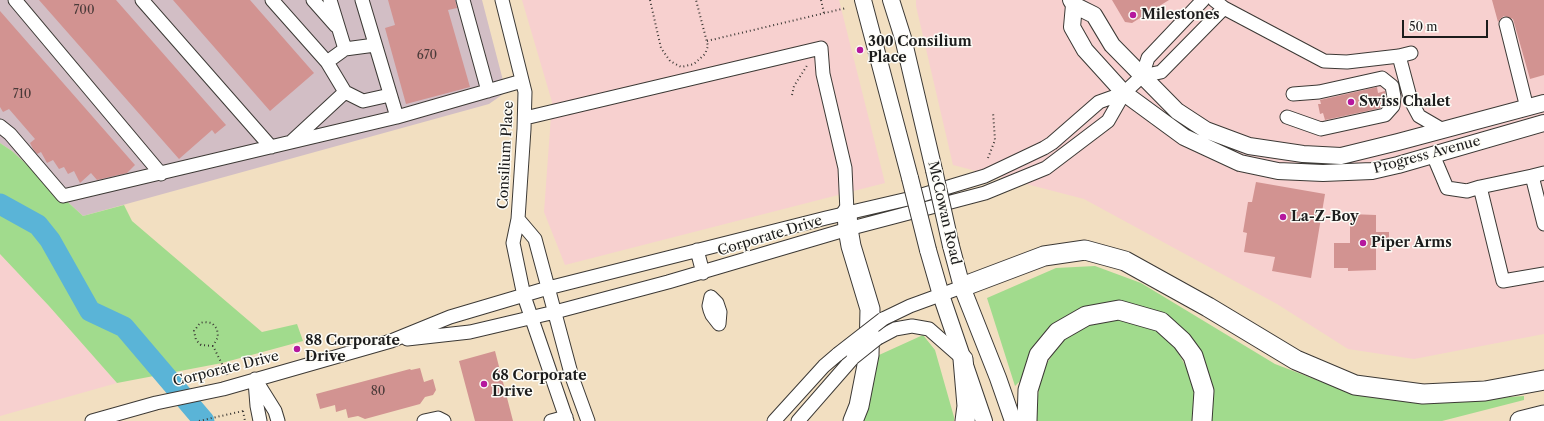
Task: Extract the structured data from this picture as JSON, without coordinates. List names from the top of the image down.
{
  "streets": {
    "main road": ["Progress Avenue", "McCowan Road"],
    "street": ["Consilium Place", "Corporate Drive"]
  },
  "crossings": [
    ["Consilium Place", "Corporate Drive"],
    ["Progress Avenue", "Corporate Drive"]
  ],
  "places": [
    "Milestones",
    "300 Consilium Place",
    "Swiss Chalet",
    "La-Z-Boy",
    "Piper Arms",
    "88 Corporate Drive",
    "68 Corporate Drive"
  ],
  "house_numbers": [
    "700",
    "670",
    "710",
    "80"
  ],
  "scale_bar": "50 m"
}
